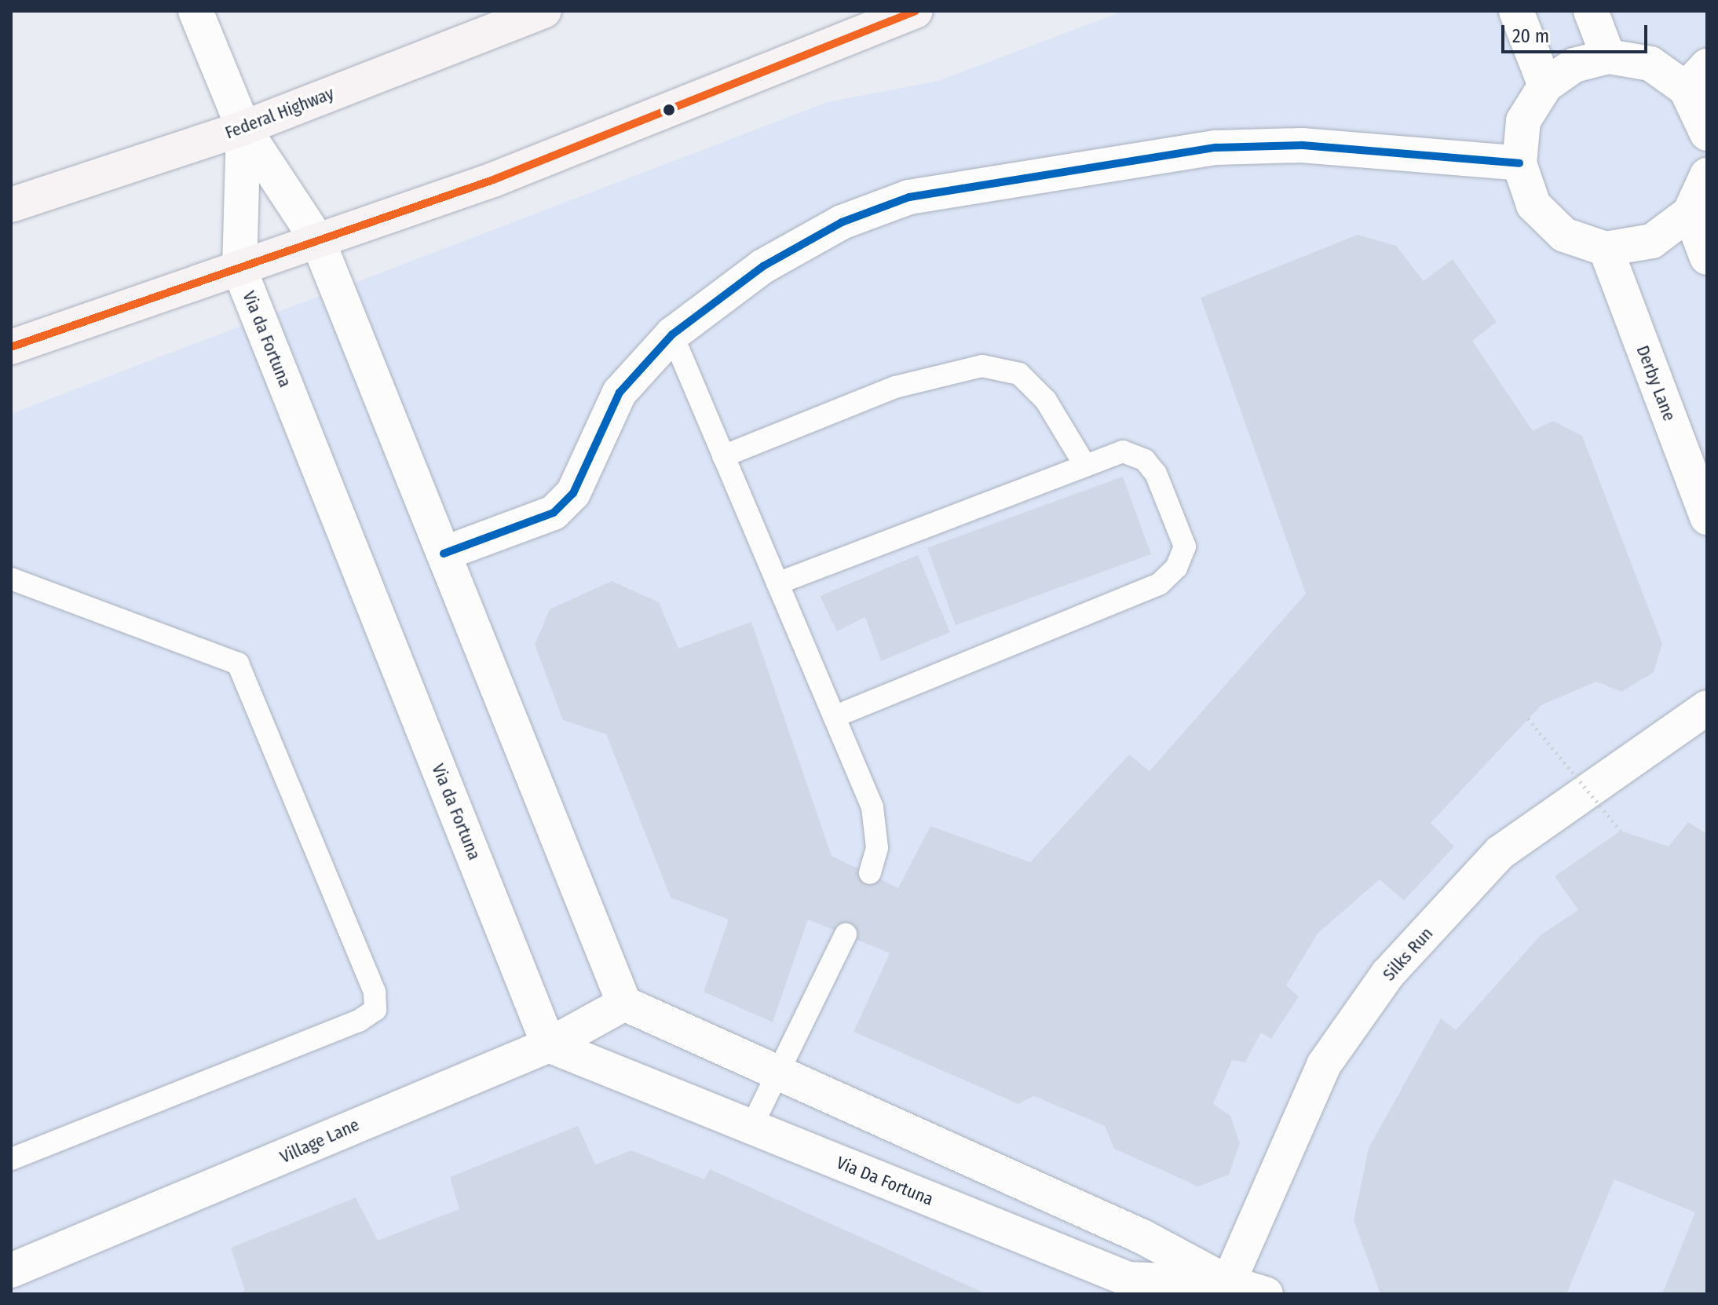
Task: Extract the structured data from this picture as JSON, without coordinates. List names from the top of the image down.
{
  "streets": {
    "main road": ["Federal Highway"],
    "street": [
      "Via da Fortuna",
      "Derby Lane",
      "Silks Run",
      "Village Lane",
      "Via Da Fortuna"
    ]
  },
  "crossings": [
    ["Federal Highway", "Via da Fortuna"],
    ["Via da Fortuna", "Village Lane"],
    ["Via da Fortuna", "Via Da Fortuna"],
    ["Silks Run", "Via Da Fortuna"],
    ["Village Lane", "Via Da Fortuna"]
  ],
  "scale_bar": "20 m"
}
